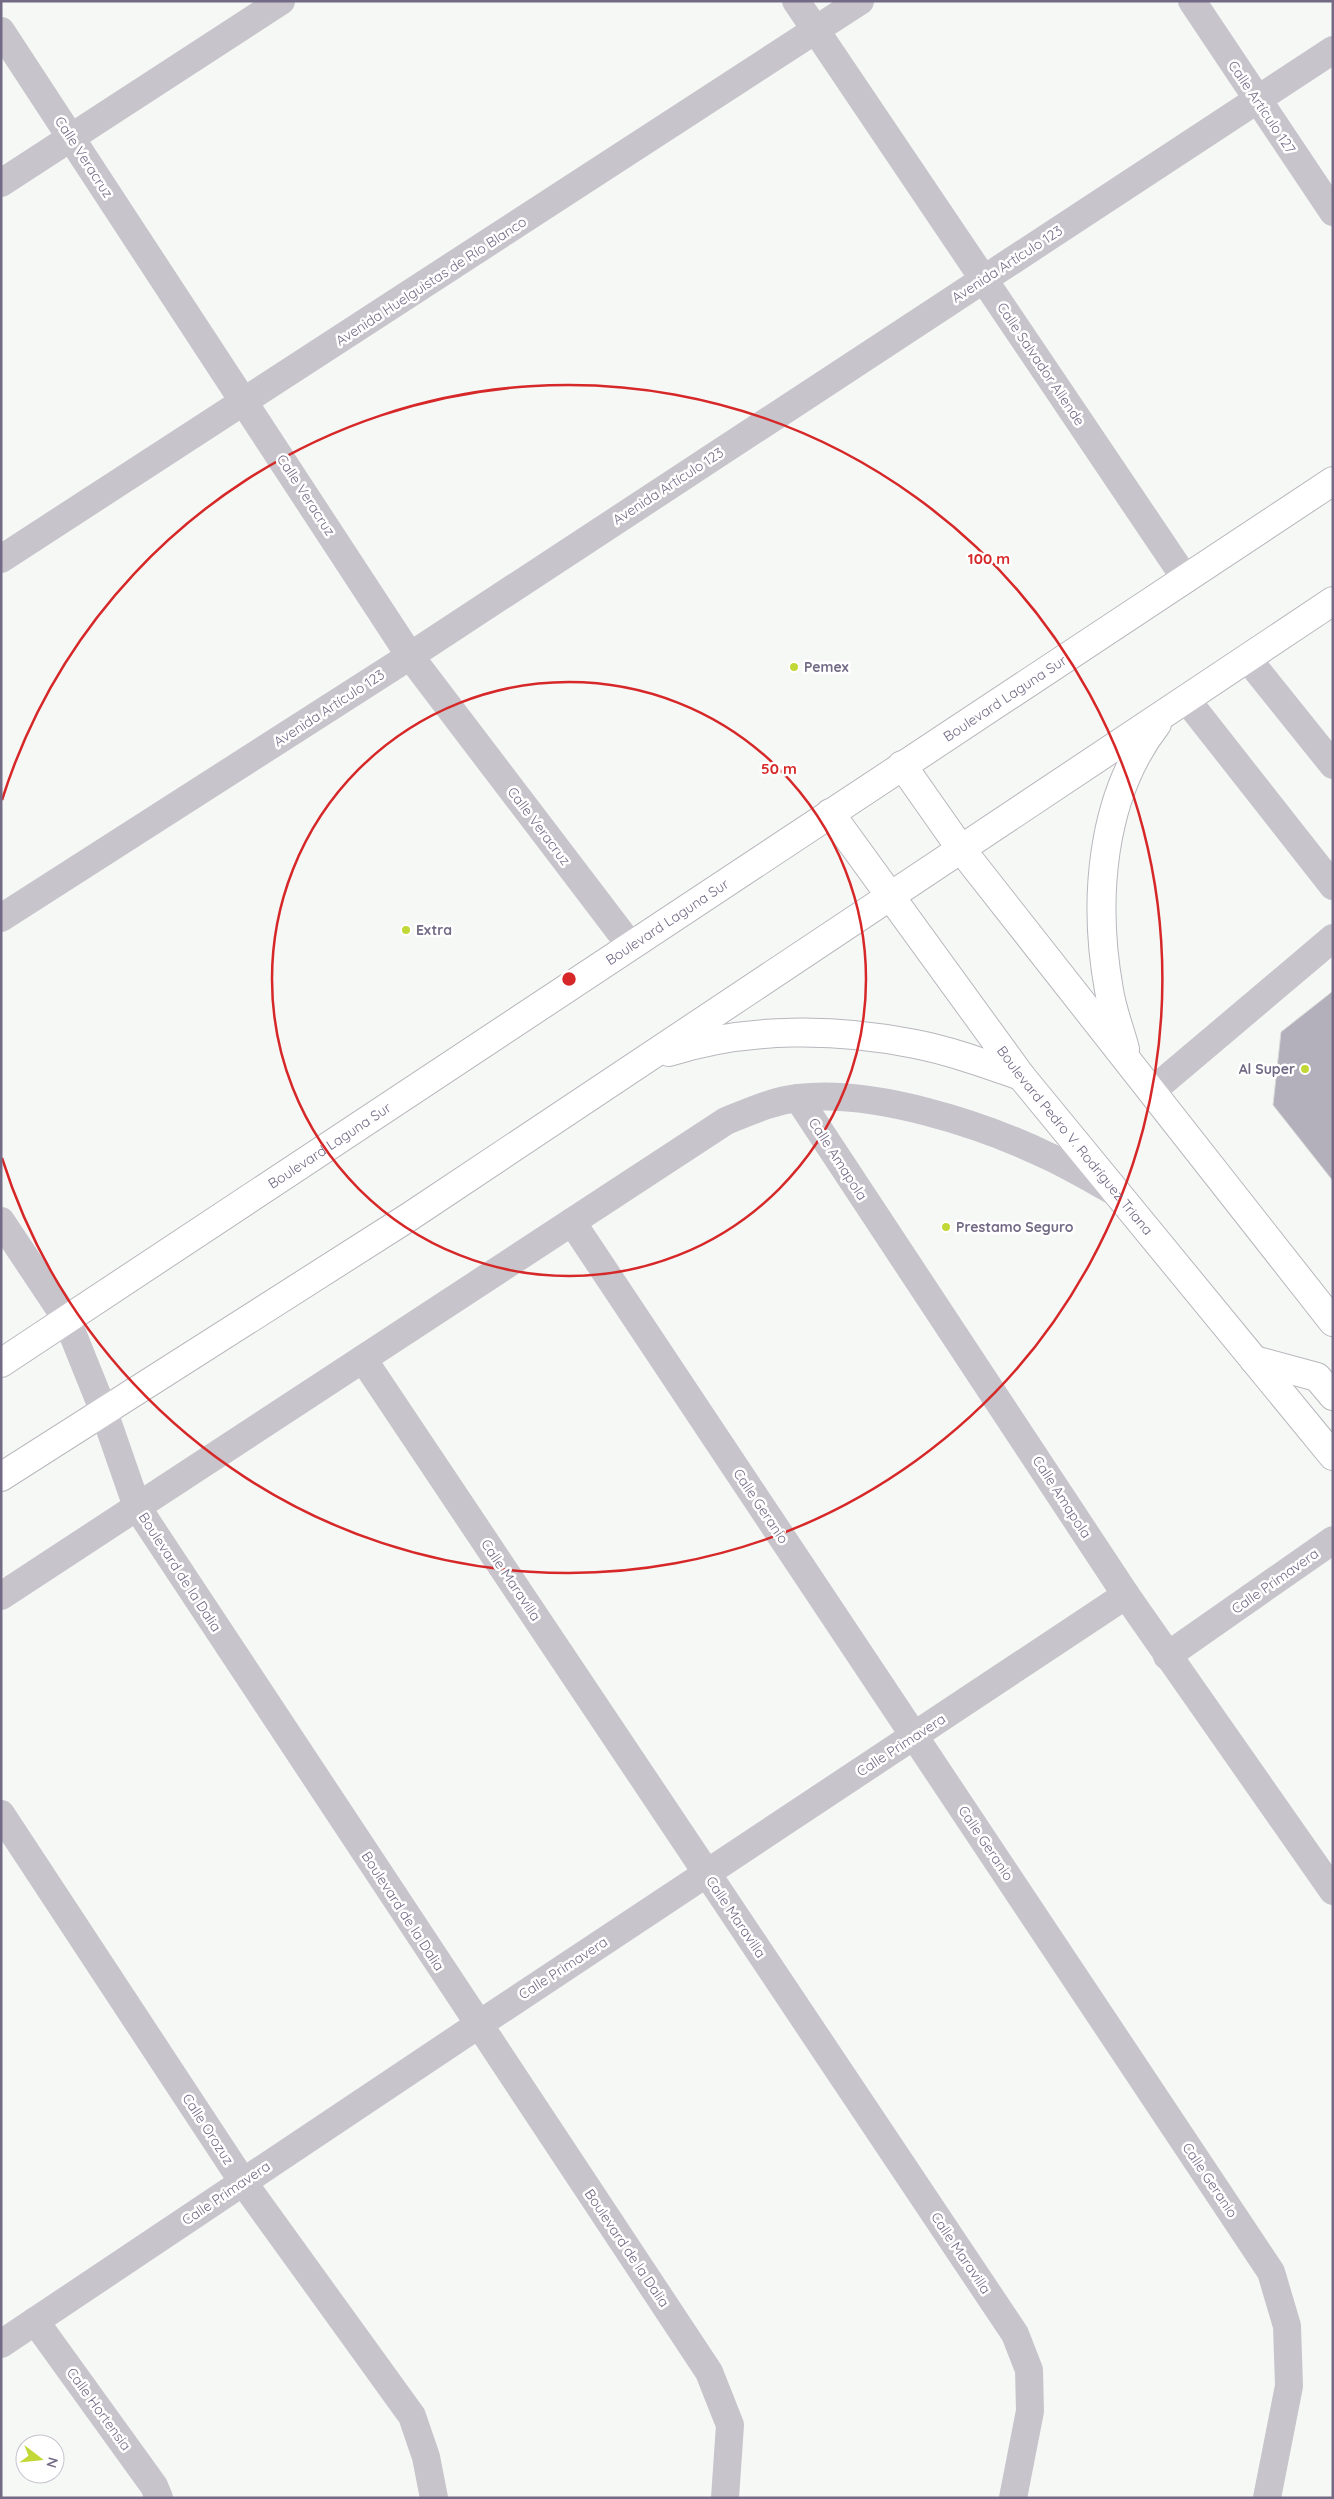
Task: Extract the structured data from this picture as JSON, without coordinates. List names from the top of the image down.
{
  "streets": {
    "main road": ["Boulevard Laguna Sur", "Boulevard Pedro V. Rodríguez Triana"],
    "street": [
      "Calle Artículo 127",
      "Calle Veracruz",
      "Avenida Artículo 123",
      "Avenida Huelguistas de Río Blanco",
      "Calle Salvador Allende",
      "Calle Amapola",
      "Calle Geranio",
      "Boulevard de la Dalia",
      "Calle Maravilla",
      "Calle Primavera",
      "Calle Orozuz",
      "Calle Hortensia"
    ]
  },
  "crossings": [
    ["Calle Artículo 127", "Avenida Artículo 123"],
    ["Calle Veracruz", "Avenida Artículo 123"],
    ["Calle Veracruz", "Avenida Huelguistas de Río Blanco"],
    ["Calle Veracruz", "Boulevard Laguna Sur"],
    ["Avenida Artículo 123", "Calle Salvador Allende"],
    ["Avenida Huelguistas de Río Blanco", "Calle Salvador Allende"],
    ["Calle Salvador Allende", "Boulevard Laguna Sur"],
    ["Boulevard Laguna Sur", "Boulevard Pedro V. Rodríguez Triana"],
    ["Boulevard Laguna Sur", "Boulevard de la Dalia"],
    ["Calle Amapola", "Calle Primavera"],
    ["Calle Geranio", "Calle Primavera"],
    ["Boulevard de la Dalia", "Calle Primavera"],
    ["Calle Maravilla", "Calle Primavera"],
    ["Calle Primavera", "Calle Orozuz"],
    ["Calle Primavera", "Calle Hortensia"]
  ],
  "places": [
    "Pemex",
    "Extra",
    "Al Super",
    "Prestamo Seguro"
  ],
  "north": "right",
  "rings": ["100 m", "50 m"]
}
